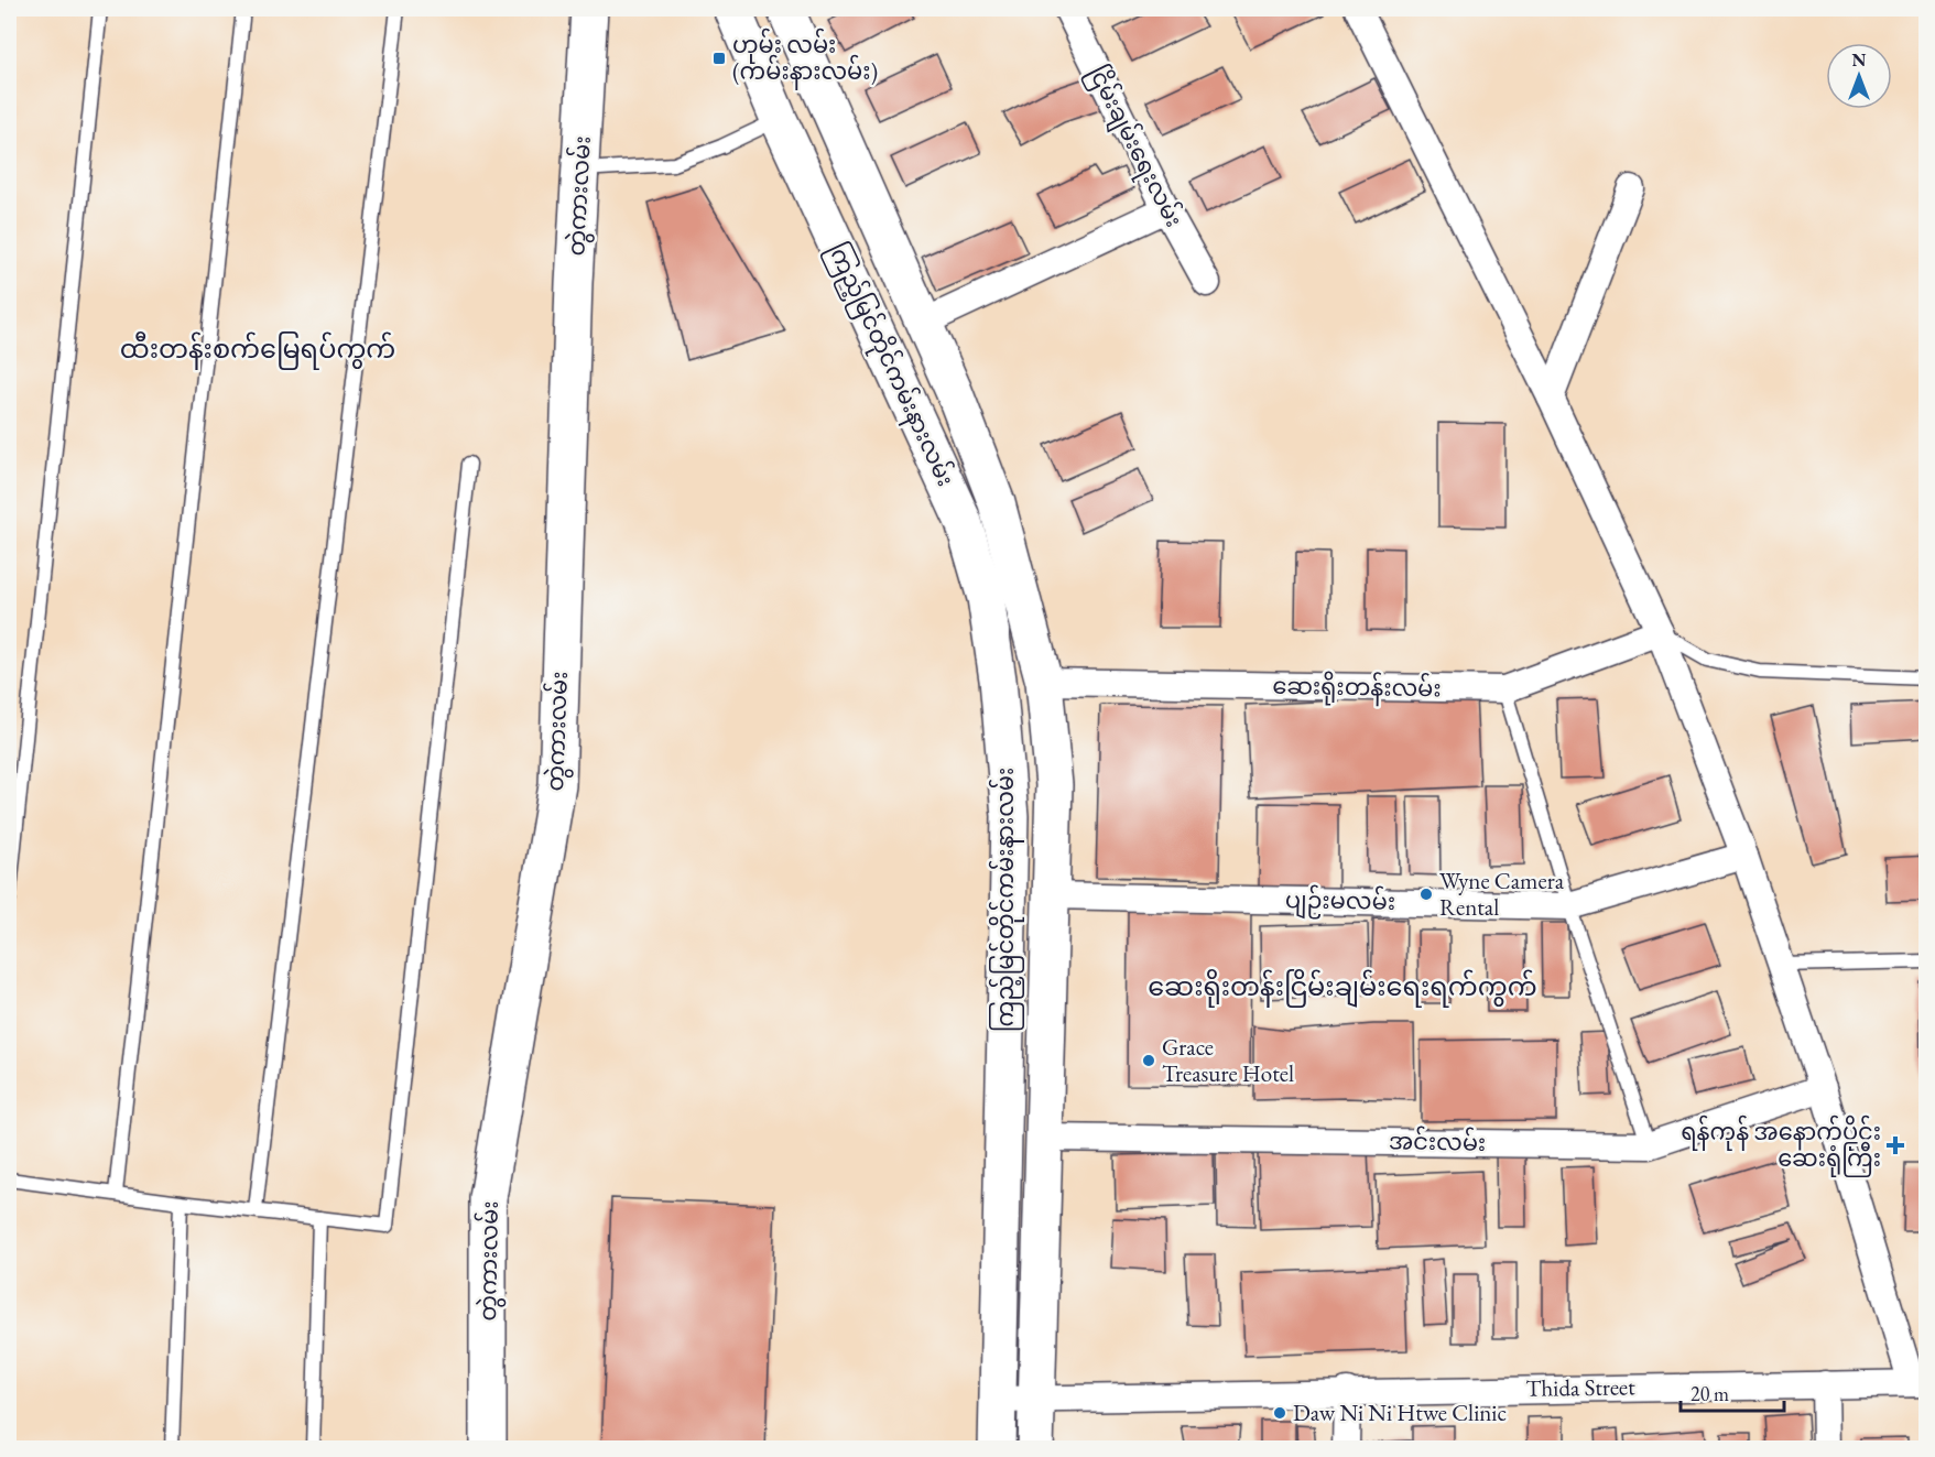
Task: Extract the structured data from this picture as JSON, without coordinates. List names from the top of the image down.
{
  "streets": {
    "main road": ["တွဲကားလမ်း", "ကြည့်မြင်တိုင်ကမ်းနားလမ်း"],
    "street": [
      "ငြိမ်းချမ်းရေးလမ်း",
      "ဆေးရိုးတန်းလမ်း",
      "ပျဉ်းမလမ်း",
      "အင်းလမ်း",
      "Thida Street"
    ]
  },
  "crossings": [
    ["ကြည့်မြင်တိုင်ကမ်းနားလမ်း", "ဆေးရိုးတန်းလမ်း"],
    ["ကြည့်မြင်တိုင်ကမ်းနားလမ်း", "ပျဉ်းမလမ်း"],
    ["ကြည့်မြင်တိုင်ကမ်းနားလမ်း", "အင်းလမ်း"],
    ["ကြည့်မြင်တိုင်ကမ်းနားလမ်း", "Thida Street"]
  ],
  "districts": ["ထီးတန်းစက်မြေရပ်ကွက်", "ဆေးရိုးတန်းငြိမ်းချမ်းရေးရက်ကွက်"],
  "places": {
    "transit": ["ဟုမ်း လမ်း (ကမ်းနားလမ်း)"],
    "other": ["Wyne Camera Rental", "Grace Treasure Hotel", "Daw Ni Ni Htwe Clinic"],
    "health": ["ရန်ကုန် အနောက်ပိုင်း ဆေးရုံကြီး"]
  },
  "scale_bar": "20 m",
  "north": "top"
}
